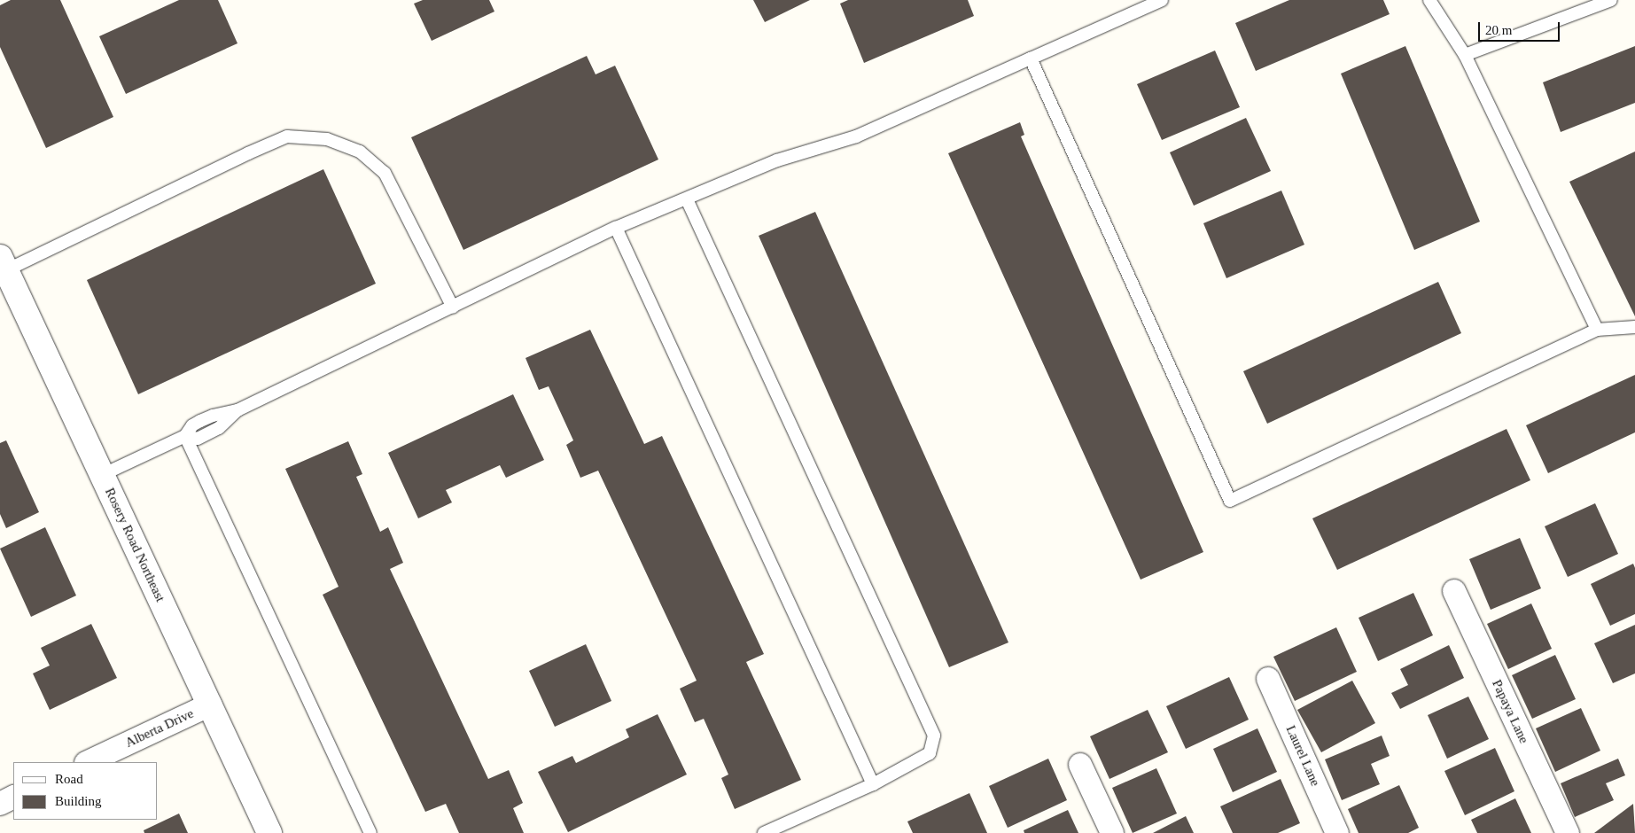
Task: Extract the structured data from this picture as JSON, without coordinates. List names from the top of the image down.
{
  "streets": {
    "street": [
      "Rosery Road Northeast",
      "Papaya Lane",
      "Alberta Drive",
      "Laurel Lane"
    ]
  },
  "crossings": [
    ["Rosery Road Northeast", "Alberta Drive"]
  ],
  "legend": ["Road", "Building"],
  "scale_bar": "20 m"
}
